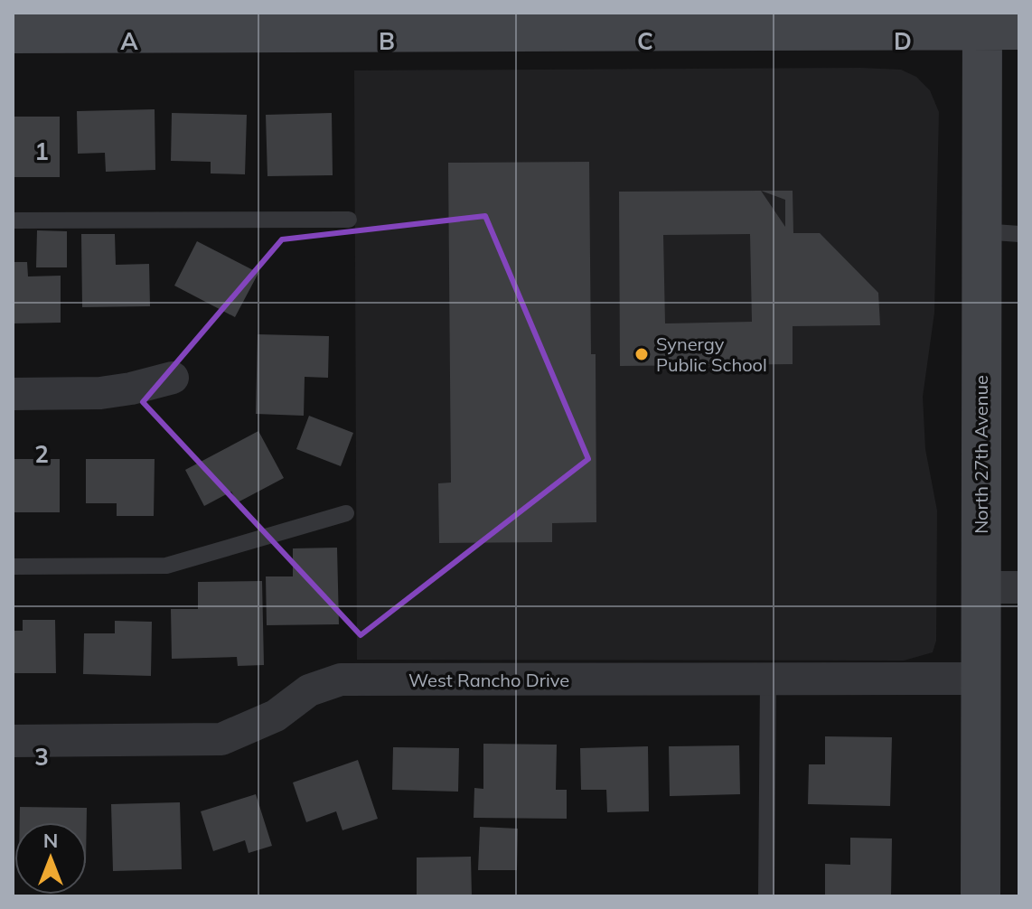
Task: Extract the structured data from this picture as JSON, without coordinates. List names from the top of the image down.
{
  "streets": {
    "main road": ["North 27th Avenue"],
    "street": ["West Rancho Drive"]
  },
  "crossings": [
    ["North 27th Avenue", "West Rancho Drive"]
  ],
  "places": ["Synergy Public School"],
  "north": "top",
  "grid": {
    "columns": [
      "A",
      "B",
      "C",
      "D"
    ],
    "rows": ["1", "2", "3"]
  }
}
